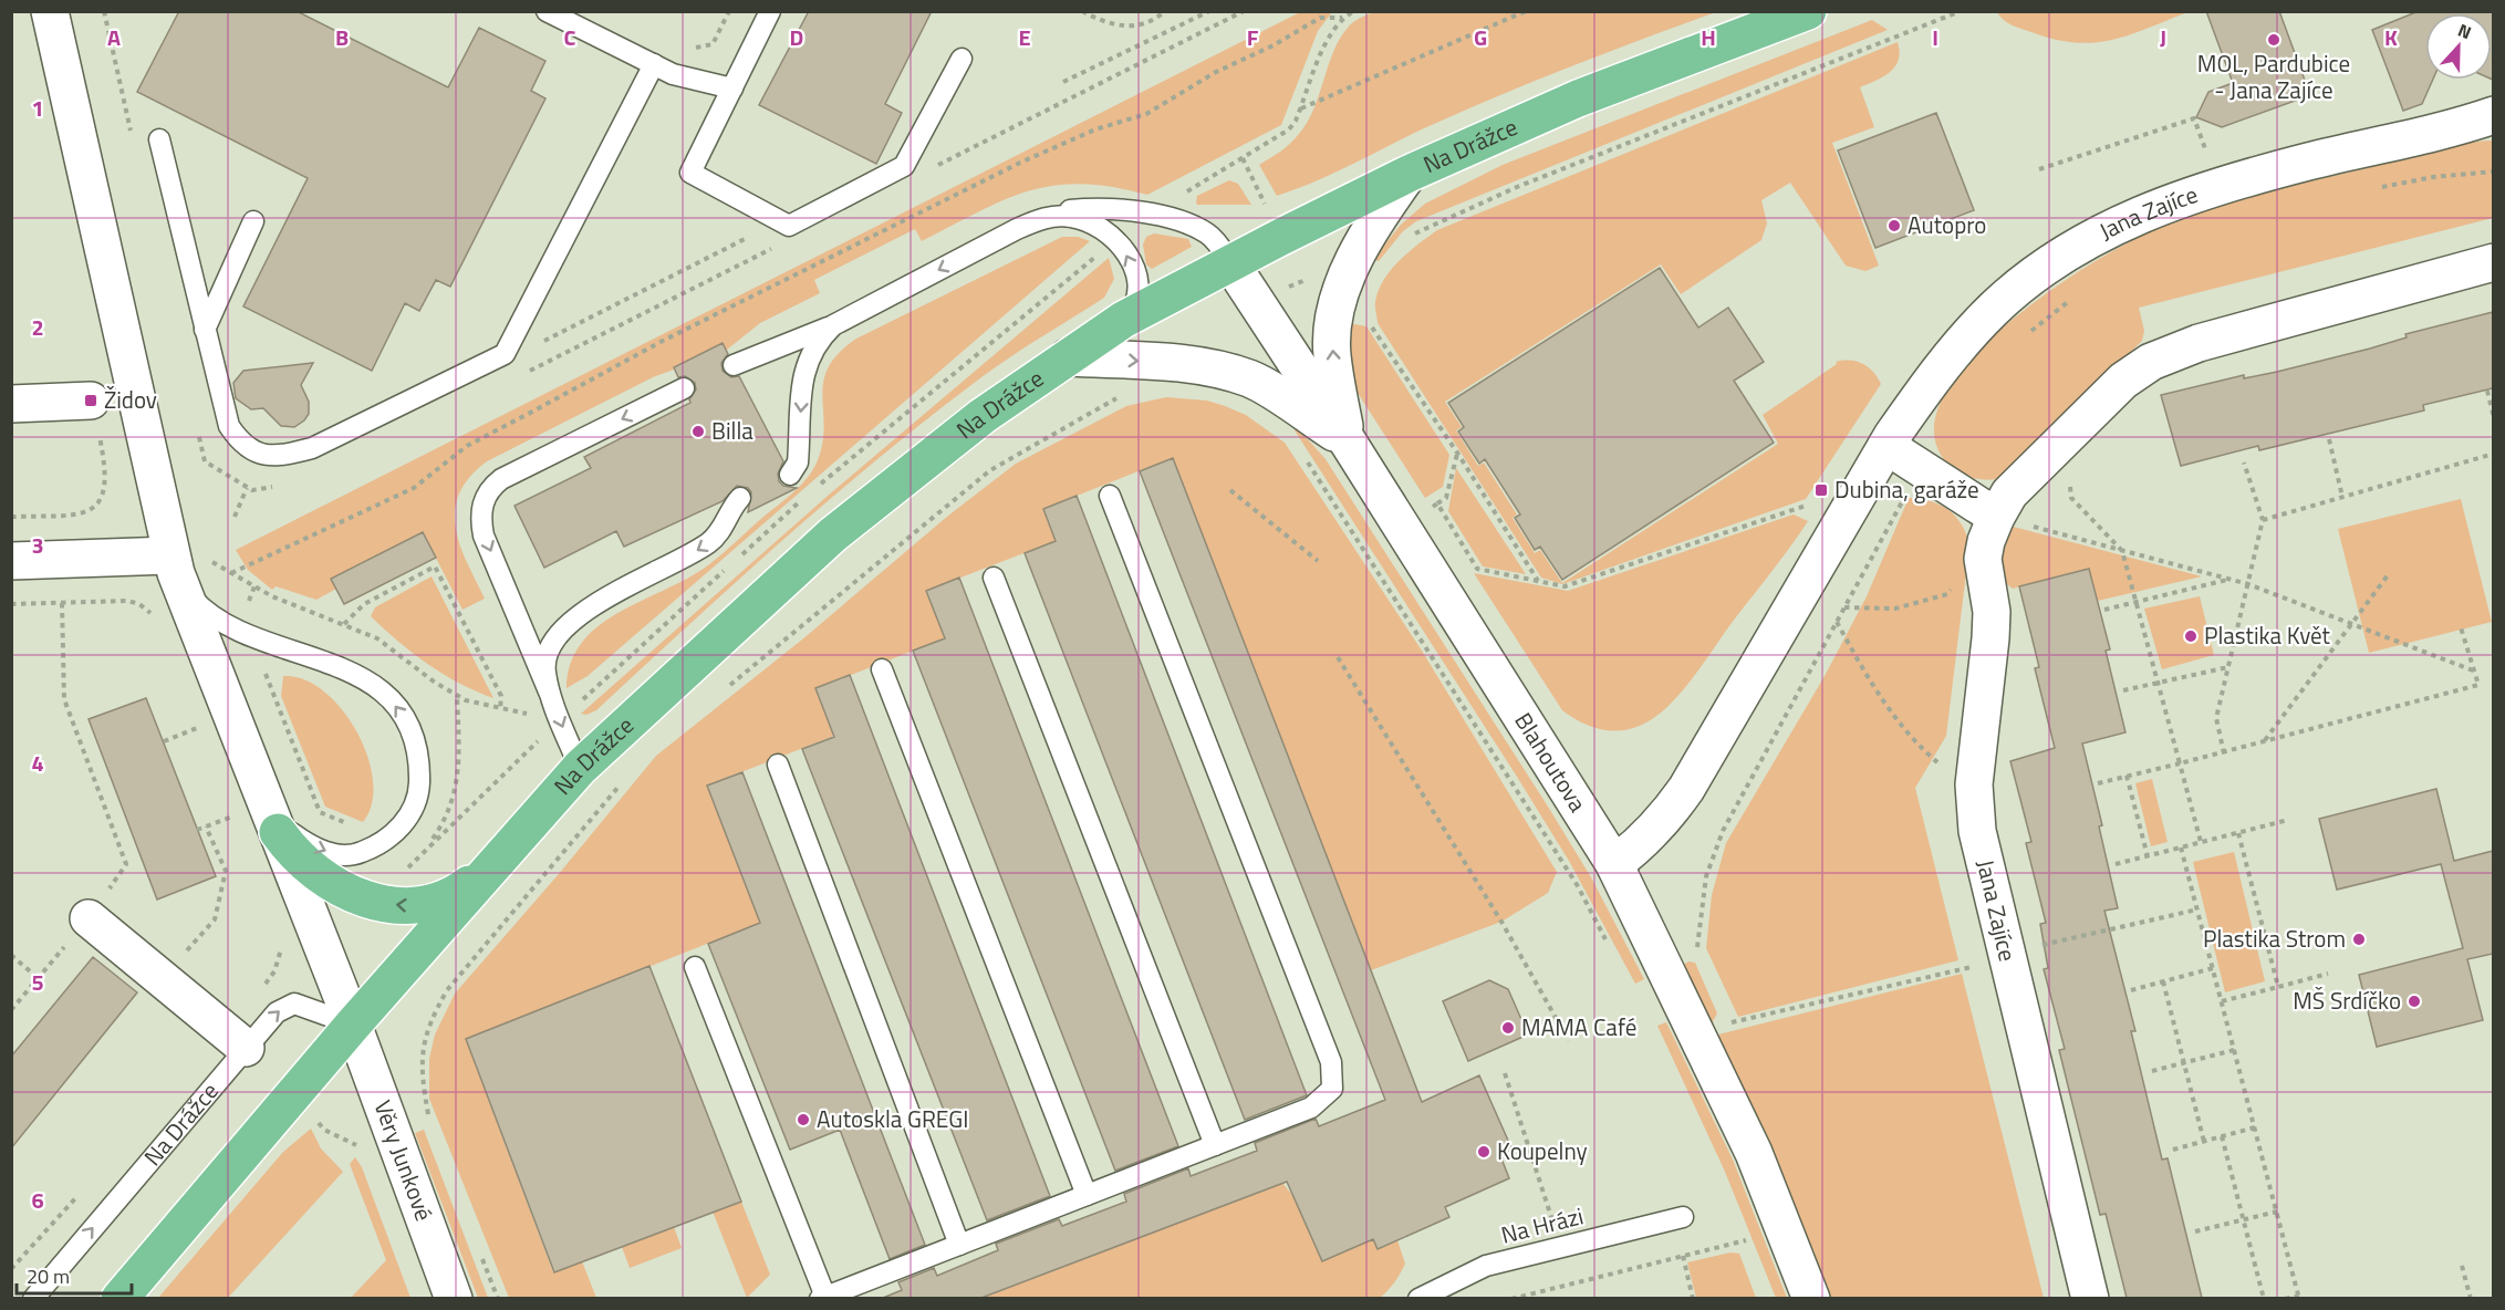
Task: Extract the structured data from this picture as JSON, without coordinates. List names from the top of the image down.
{
  "streets": {
    "main road": ["Na Drážce"],
    "street": ["Jana Zajíce", "Blahoutova", "Věry Junkové"],
    "lane": ["Na Hrázi"]
  },
  "crossings": [
    ["Na Drážce", "Blahoutova"],
    ["Na Drážce", "Věry Junkové"],
    ["Jana Zajíce", "Blahoutova"]
  ],
  "places": {
    "other": [
      "MOL, Pardubice - Jana Zajíce",
      "Autopro",
      "Billa",
      "Plastika Květ",
      "Plastika Strom",
      "MŠ Srdíčko",
      "MAMA Café",
      "Autoskla GREGI",
      "Koupelny"
    ],
    "transit": ["Židov", "Dubina, garáže"]
  },
  "scale_bar": "20 m",
  "north": "top",
  "grid": {
    "columns": [
      "A",
      "B",
      "C",
      "D",
      "E",
      "F",
      "G",
      "H",
      "I",
      "J",
      "K"
    ],
    "rows": [
      "1",
      "2",
      "3",
      "4",
      "5",
      "6"
    ]
  }
}
